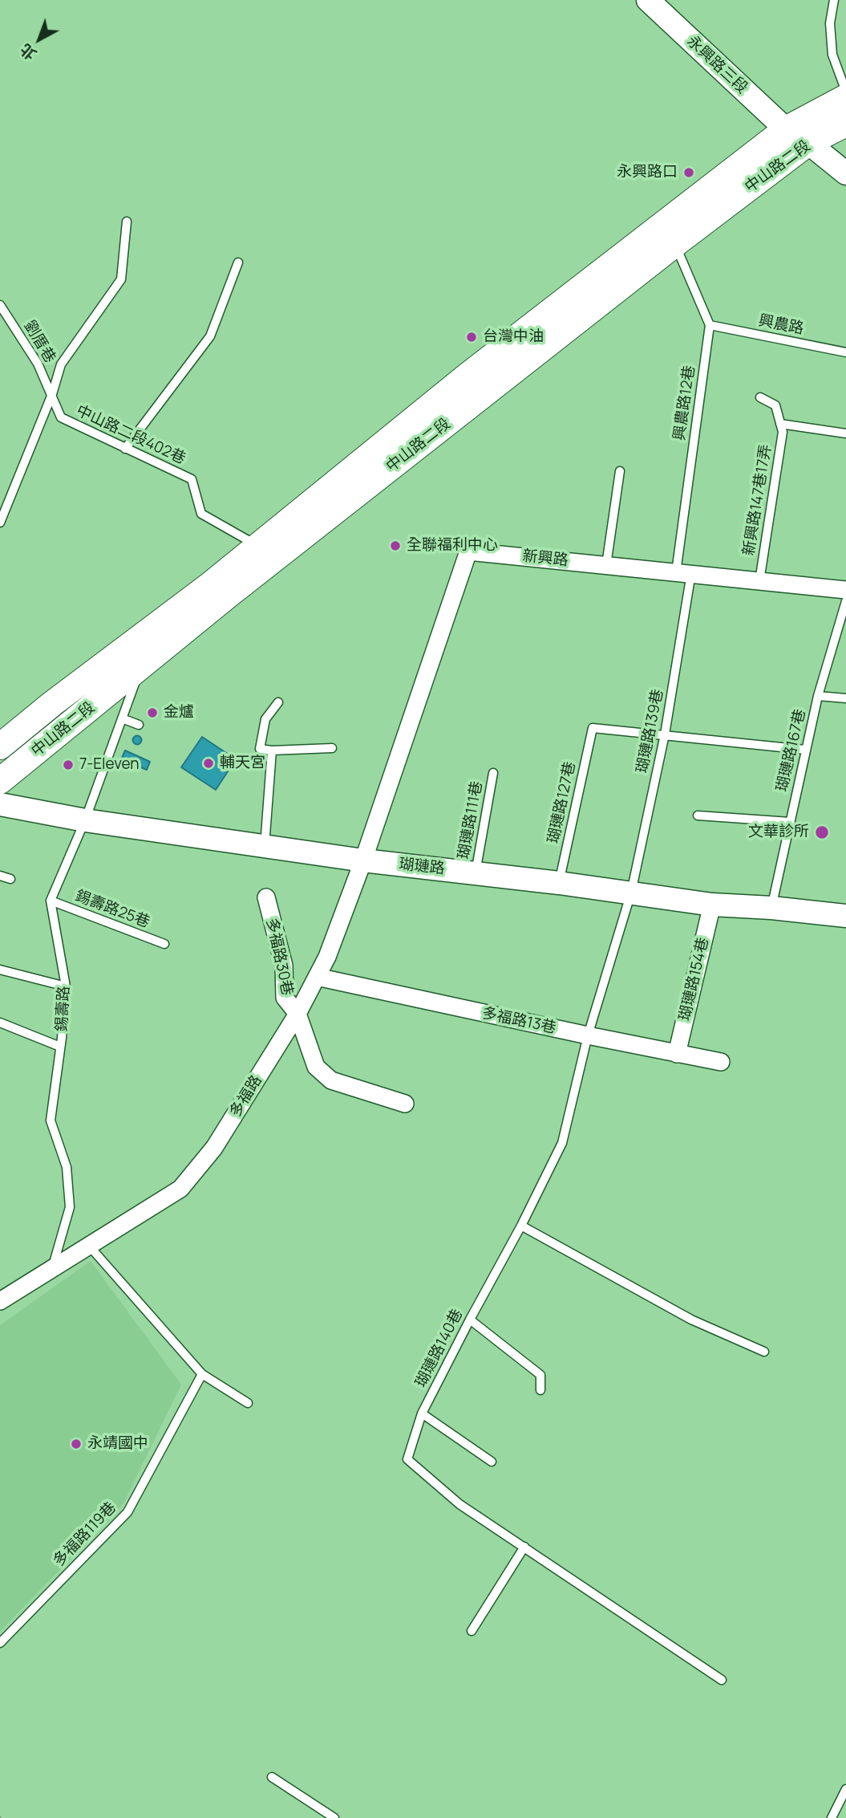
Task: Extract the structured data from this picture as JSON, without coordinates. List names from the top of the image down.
{
  "streets": {
    "main road": ["中山路二段"],
    "street": [
      "永興路三段",
      "新興路",
      "瑚璉路",
      "多福路30巷",
      "瑚璉路154巷",
      "多福路13巷",
      "多福路"
    ],
    "lane": [
      "興農路",
      "劉厝巷",
      "興農路12巷",
      "中山路二段402巷",
      "新興路147巷17弄",
      "瑚璉路139巷",
      "瑚璉路167巷",
      "瑚璉路127巷",
      "瑚璉路111巷",
      "錫壽路25巷",
      "錫壽路",
      "瑚璉路140巷",
      "多福路119巷"
    ]
  },
  "crossings": [
    ["永興路三段", "中山路二段"],
    ["中山路二段", "中山路二段402巷"],
    ["興農路", "興農路12巷"],
    ["劉厝巷", "中山路二段402巷"],
    ["興農路12巷", "新興路"],
    ["興農路12巷", "瑚璉路139巷"],
    ["新興路147巷17弄", "新興路"],
    ["新興路", "瑚璉路139巷"],
    ["新興路", "瑚璉路"],
    ["新興路", "多福路"],
    ["瑚璉路139巷", "瑚璉路127巷"],
    ["瑚璉路139巷", "瑚璉路"],
    ["瑚璉路139巷", "瑚璉路140巷"],
    ["瑚璉路167巷", "瑚璉路"],
    ["瑚璉路127巷", "瑚璉路"],
    ["瑚璉路111巷", "瑚璉路"],
    ["瑚璉路", "瑚璉路154巷"],
    ["瑚璉路", "多福路"],
    ["瑚璉路", "瑚璉路140巷"],
    ["錫壽路25巷", "錫壽路"],
    ["多福路30巷", "多福路"],
    ["瑚璉路154巷", "多福路13巷"],
    ["錫壽路", "多福路"],
    ["多福路13巷", "多福路"],
    ["多福路13巷", "瑚璉路140巷"]
  ],
  "places": [
    "永興路口",
    "台灣中油",
    "全聯福利中心",
    "金爐",
    "輔天宮",
    "7-Eleven",
    "文華診所",
    "永靖國中"
  ],
  "north": "bottom left"
}
